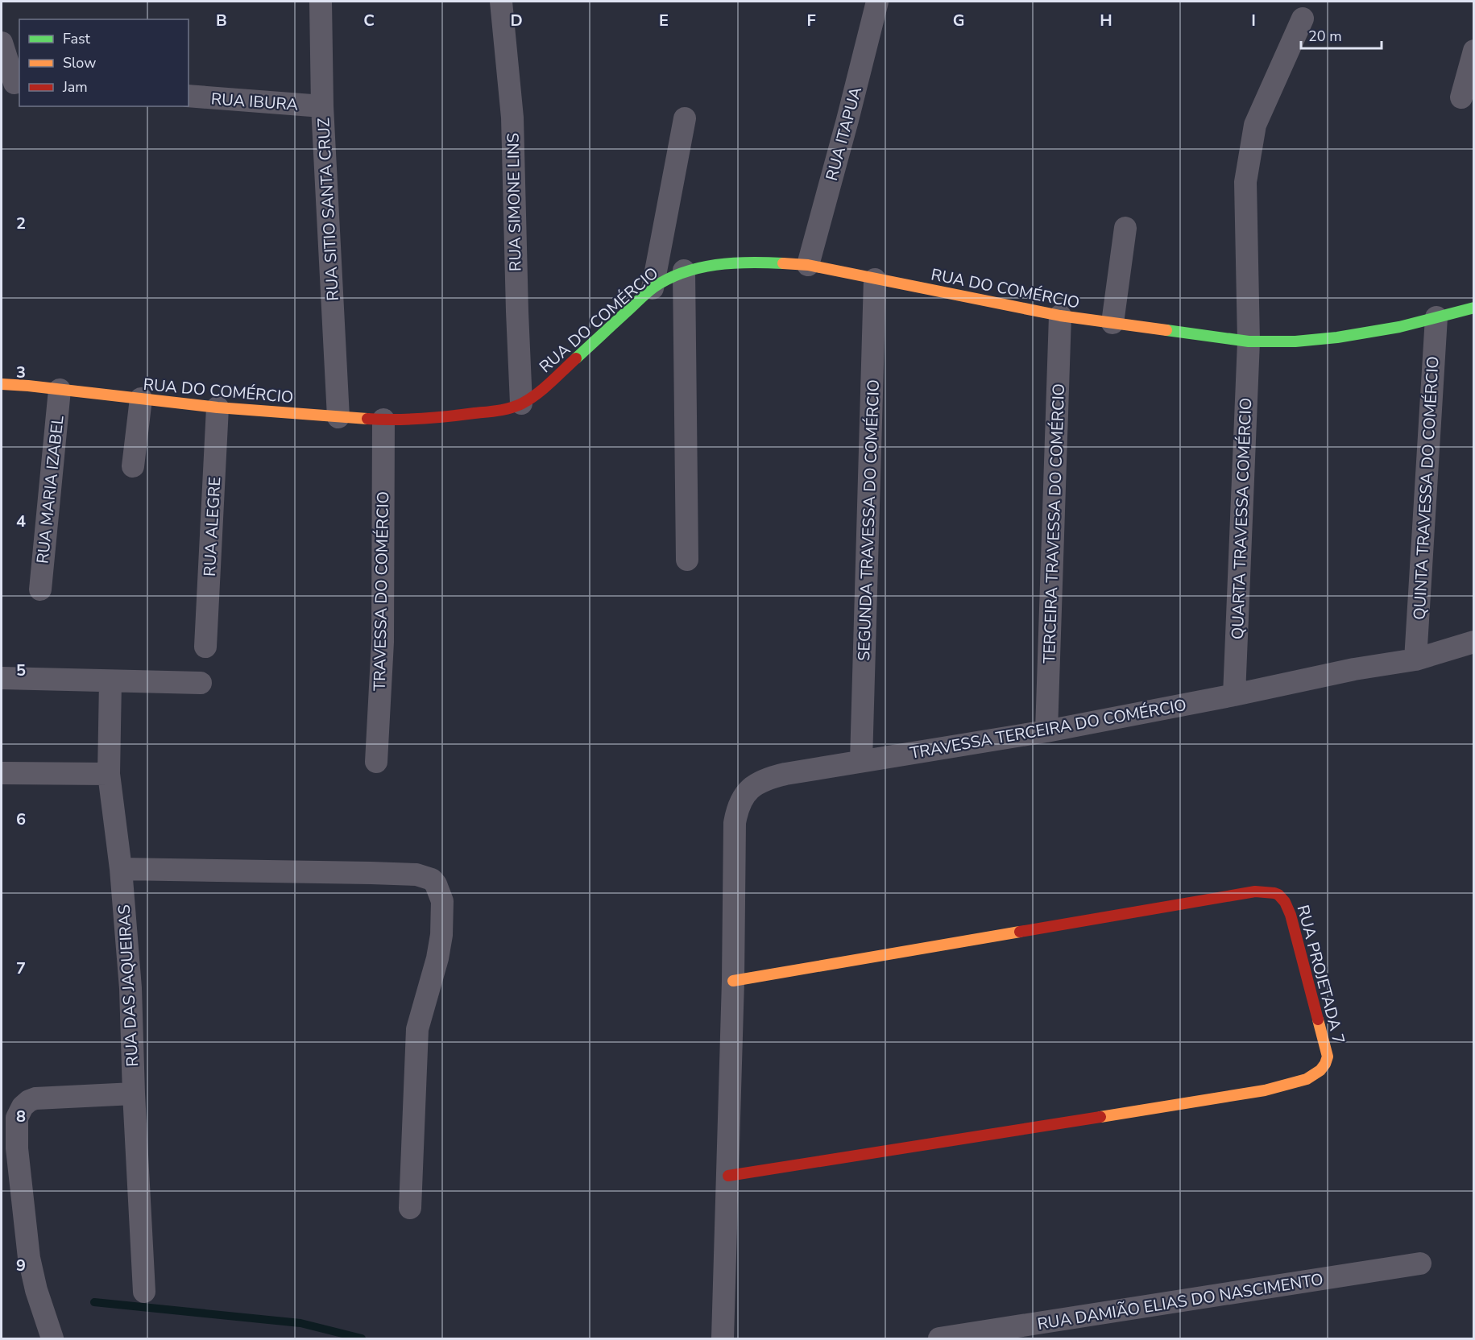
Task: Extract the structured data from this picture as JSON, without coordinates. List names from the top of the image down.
{
  "streets": {
    "street": [
      "RUA IBURA",
      "RUA ITAPUA",
      "RUA SIMONE LINS",
      "RUA SITIO SANTA CRUZ",
      "RUA DO COMÉRCIO",
      "QUINTA TRAVESSA DO COMÉRCIO",
      "RUA MARIA IZABEL",
      "QUARTA TRAVESSA COMÉRCIO",
      "SEGUNDA TRAVESSA DO COMÉRCIO",
      "TERCEIRA TRAVESSA DO COMÉRCIO",
      "RUA ALEGRE",
      "TRAVESSA DO COMÉRCIO",
      "TRAVESSA TERCEIRA DO COMÉRCIO",
      "RUA PROJETADA 7",
      "RUA DAS JAQUEIRAS",
      "RUA DAMIÃO ELIAS DO NASCIMENTO"
    ]
  },
  "crossings": [
    ["RUA IBURA", "RUA SITIO SANTA CRUZ"],
    ["RUA ITAPUA", "RUA DO COMÉRCIO"],
    ["RUA SIMONE LINS", "RUA DO COMÉRCIO"],
    ["RUA SITIO SANTA CRUZ", "RUA DO COMÉRCIO"],
    ["RUA DO COMÉRCIO", "QUINTA TRAVESSA DO COMÉRCIO"],
    ["RUA DO COMÉRCIO", "RUA MARIA IZABEL"],
    ["RUA DO COMÉRCIO", "QUARTA TRAVESSA COMÉRCIO"],
    ["RUA DO COMÉRCIO", "SEGUNDA TRAVESSA DO COMÉRCIO"],
    ["RUA DO COMÉRCIO", "TERCEIRA TRAVESSA DO COMÉRCIO"],
    ["RUA DO COMÉRCIO", "RUA ALEGRE"],
    ["RUA DO COMÉRCIO", "TRAVESSA DO COMÉRCIO"],
    ["QUINTA TRAVESSA DO COMÉRCIO", "TRAVESSA TERCEIRA DO COMÉRCIO"],
    ["QUARTA TRAVESSA COMÉRCIO", "TRAVESSA TERCEIRA DO COMÉRCIO"],
    ["SEGUNDA TRAVESSA DO COMÉRCIO", "TRAVESSA TERCEIRA DO COMÉRCIO"],
    ["TERCEIRA TRAVESSA DO COMÉRCIO", "TRAVESSA TERCEIRA DO COMÉRCIO"],
    ["TRAVESSA TERCEIRA DO COMÉRCIO", "RUA PROJETADA 7"]
  ],
  "legend": ["Fast", "Slow", "Jam"],
  "scale_bar": "20 m",
  "grid": {
    "columns": [
      "B",
      "C",
      "D",
      "E",
      "F",
      "G",
      "H",
      "I"
    ],
    "rows": [
      "2",
      "3",
      "4",
      "5",
      "6",
      "7",
      "8",
      "9"
    ]
  }
}
